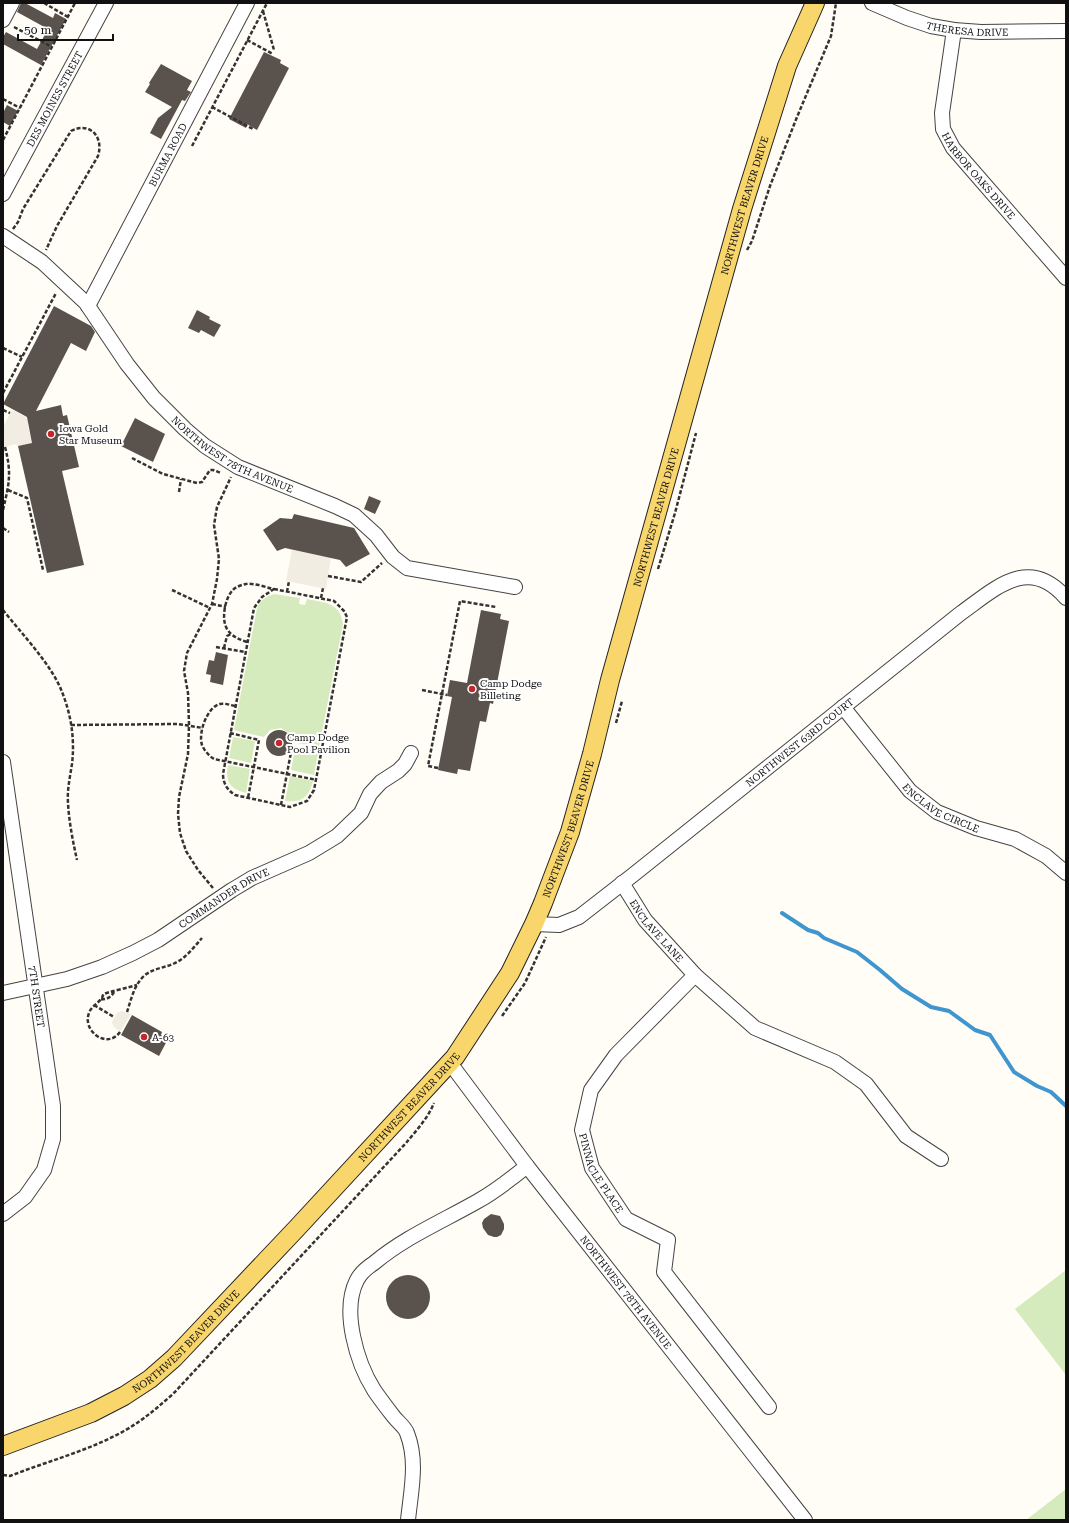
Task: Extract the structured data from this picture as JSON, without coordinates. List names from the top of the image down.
{
  "streets": {
    "main road": ["NORTHWEST BEAVER DRIVE"],
    "street": [
      "THERESA DRIVE",
      "DES MOINES STREET",
      "BURMA ROAD",
      "HARBOR OAKS DRIVE",
      "NORTHWEST 78TH AVENUE",
      "NORTHWEST 63RD COURT",
      "ENCLAVE CIRCLE",
      "COMMANDER DRIVE",
      "ENCLAVE LANE",
      "7TH STREET",
      "PINNACLE PLACE"
    ]
  },
  "crossings": [
    ["THERESA DRIVE", "HARBOR OAKS DRIVE"],
    ["BURMA ROAD", "NORTHWEST 78TH AVENUE"],
    ["NORTHWEST BEAVER DRIVE", "NORTHWEST 78TH AVENUE"],
    ["NORTHWEST BEAVER DRIVE", "NORTHWEST 63RD COURT"],
    ["NORTHWEST 63RD COURT", "ENCLAVE CIRCLE"],
    ["NORTHWEST 63RD COURT", "ENCLAVE LANE"],
    ["COMMANDER DRIVE", "7TH STREET"],
    ["ENCLAVE LANE", "PINNACLE PLACE"]
  ],
  "places": [
    "Iowa Gold Star Museum",
    "Camp Dodge Billeting",
    "Camp Dodge Pool Pavilion",
    "A-63"
  ],
  "scale_bar": "50 m"
}
